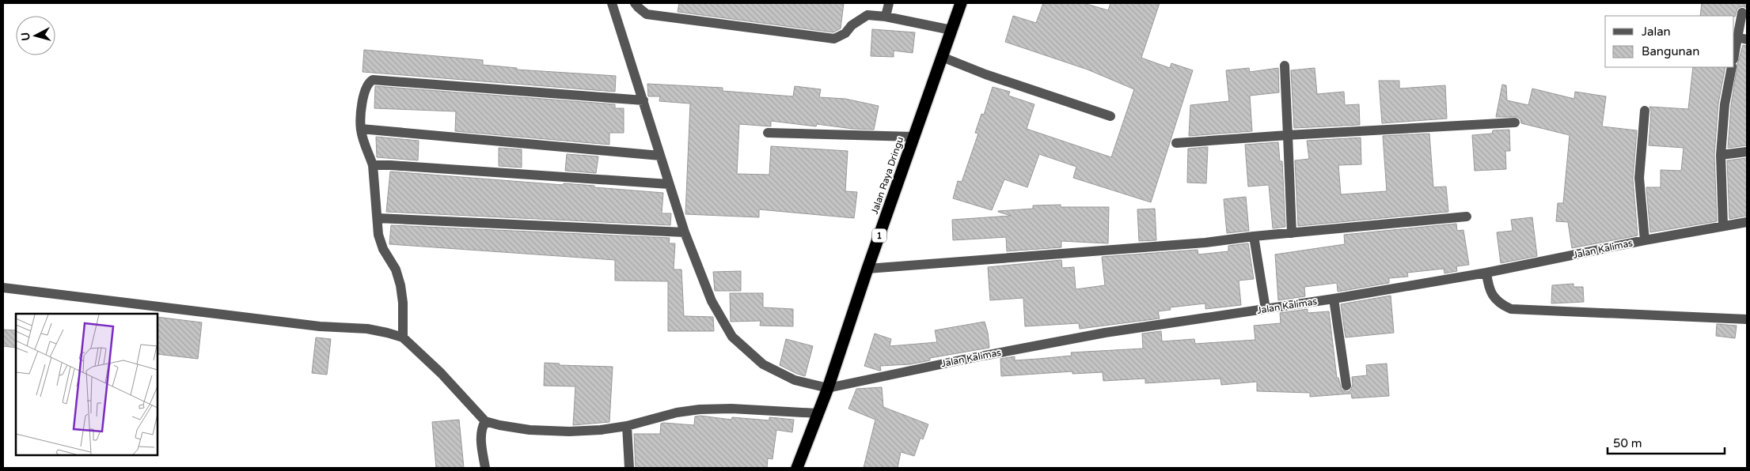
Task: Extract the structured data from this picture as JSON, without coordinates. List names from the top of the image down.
{
  "streets": {
    "highway": ["Jalan Raya Dringu", "1"],
    "street": ["Jalan Kalimas"]
  },
  "crossings": [
    ["Jalan Raya Dringu", "Jalan Kalimas"]
  ],
  "legend": ["Jalan", "Bangunan"],
  "scale_bar": "50 m",
  "north": "left"
}
